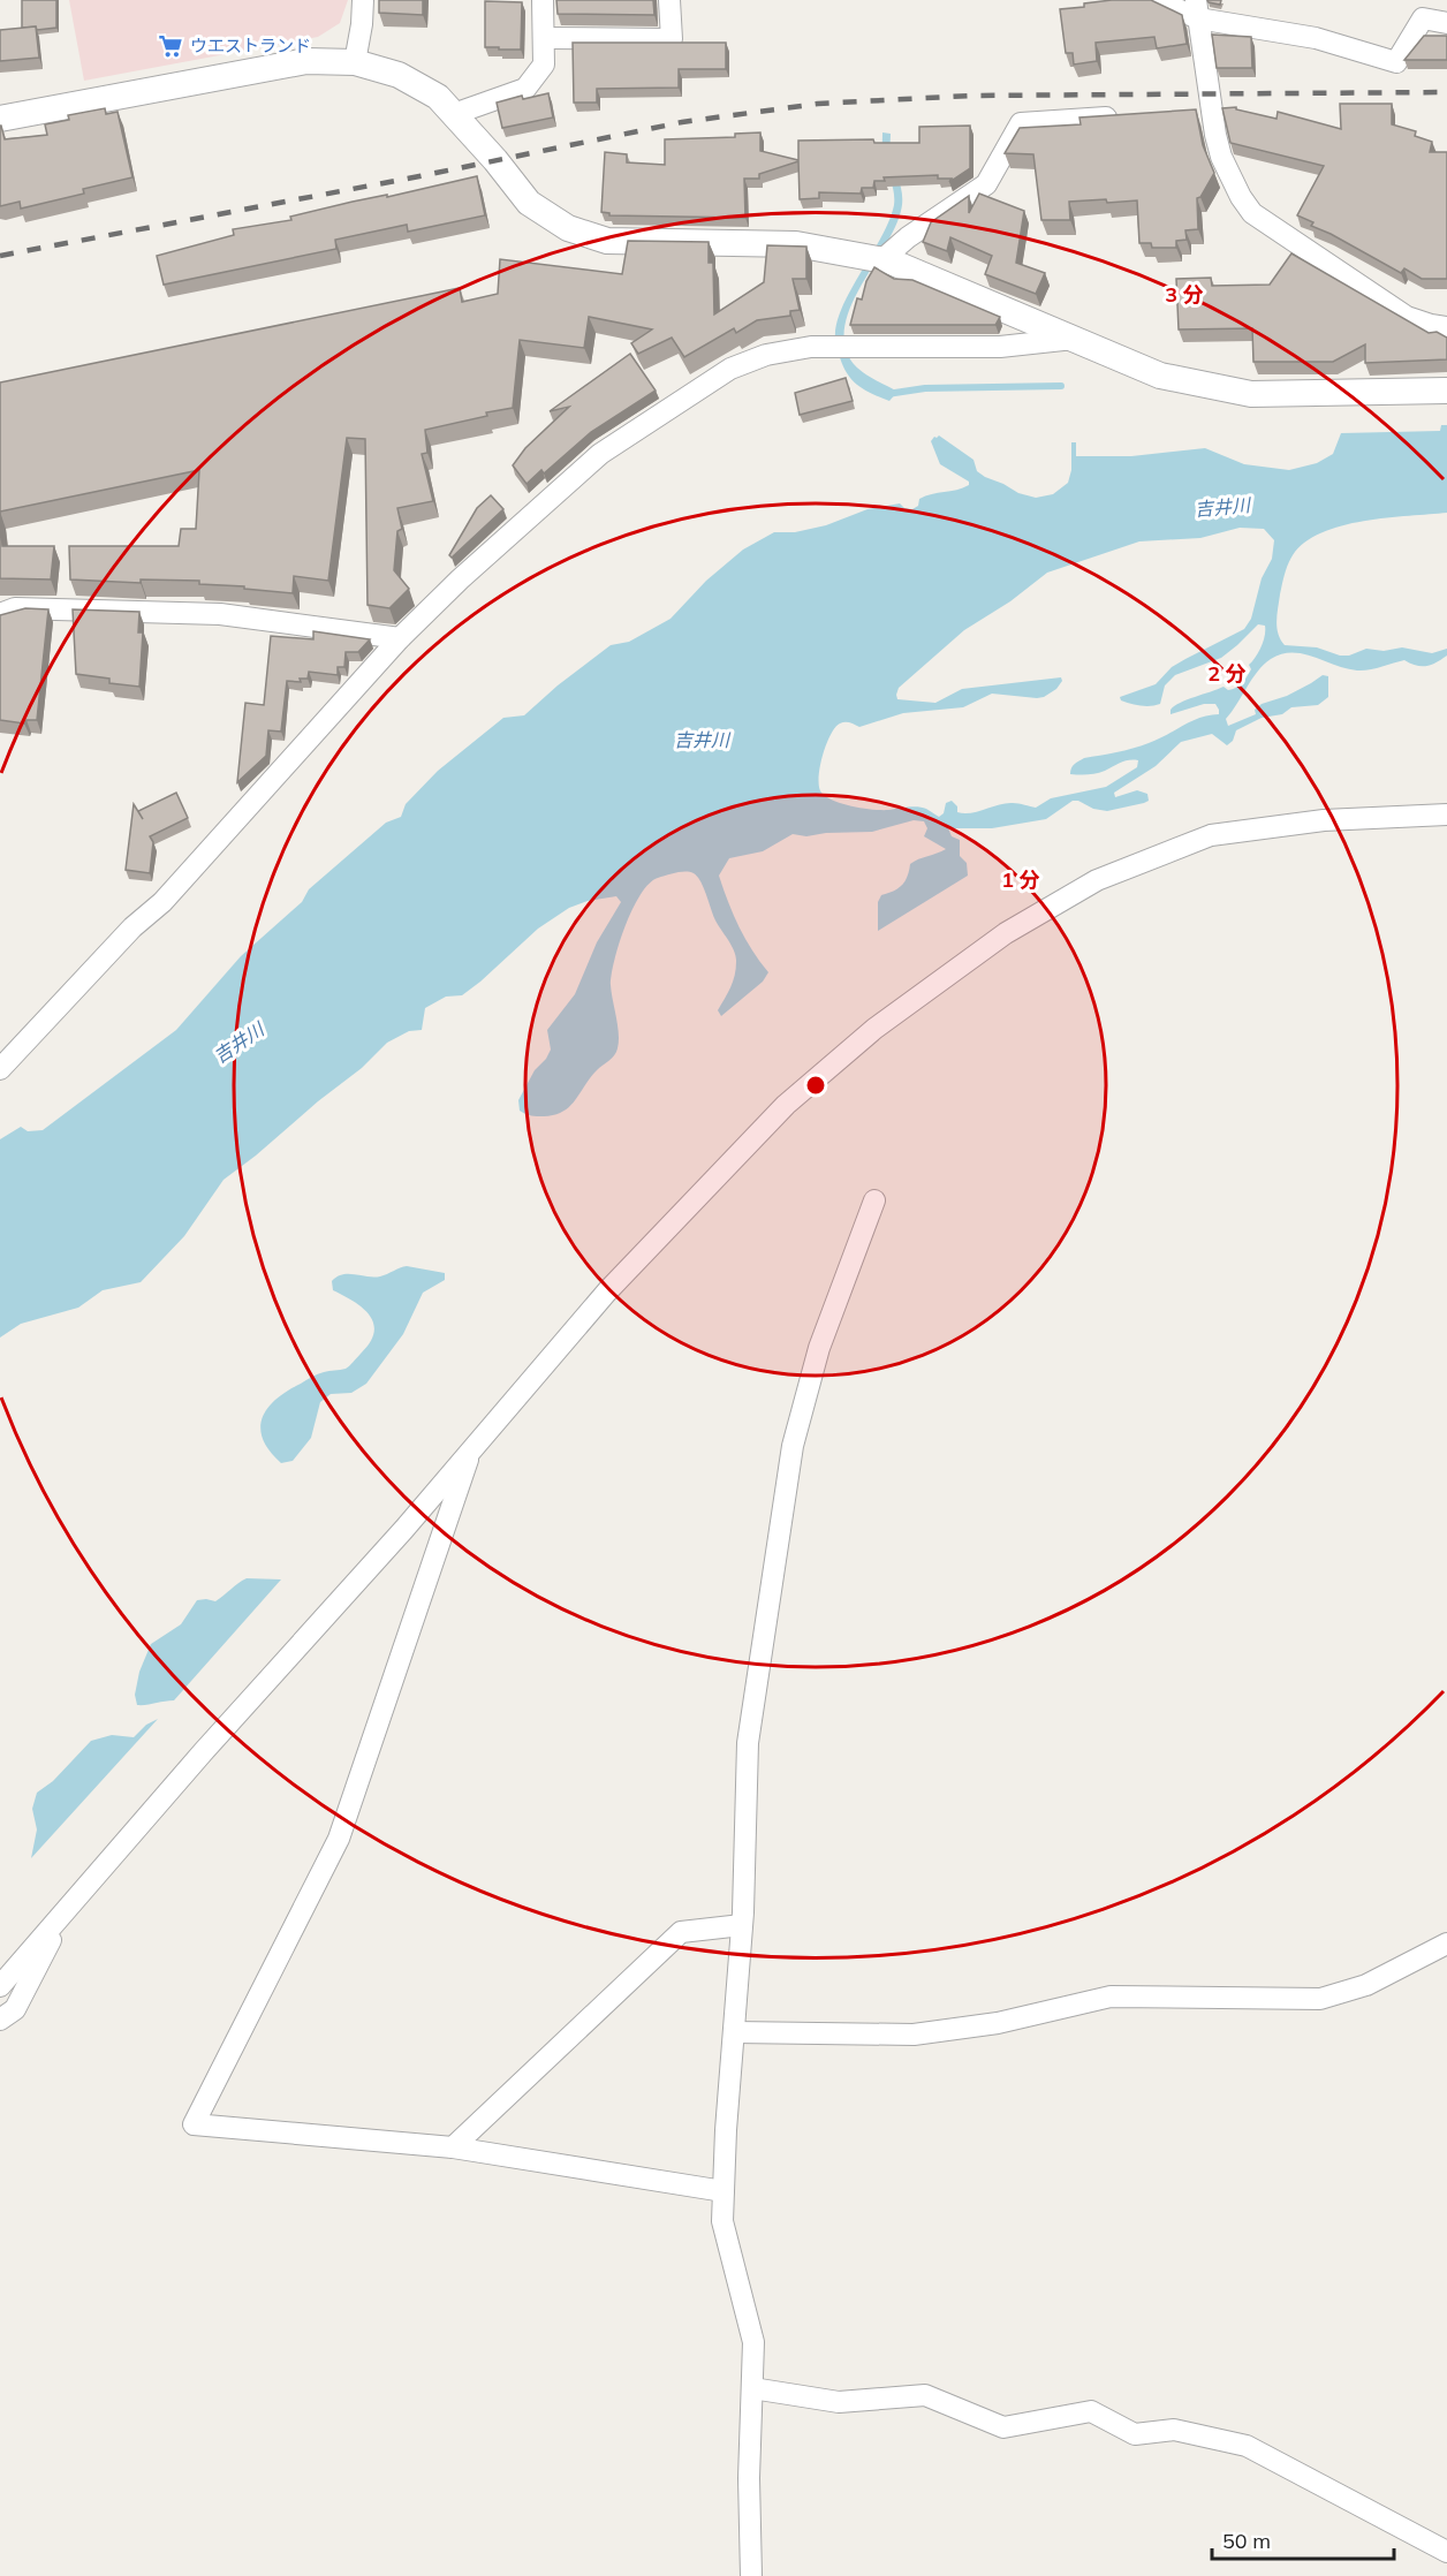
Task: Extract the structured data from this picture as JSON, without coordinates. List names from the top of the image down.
{
  "water": ["吉井川"],
  "places": {
    "supermarket": ["ウエストランド"]
  },
  "scale_bar": "50 m",
  "rings": ["3 分", "2 分", "1 分"]
}
